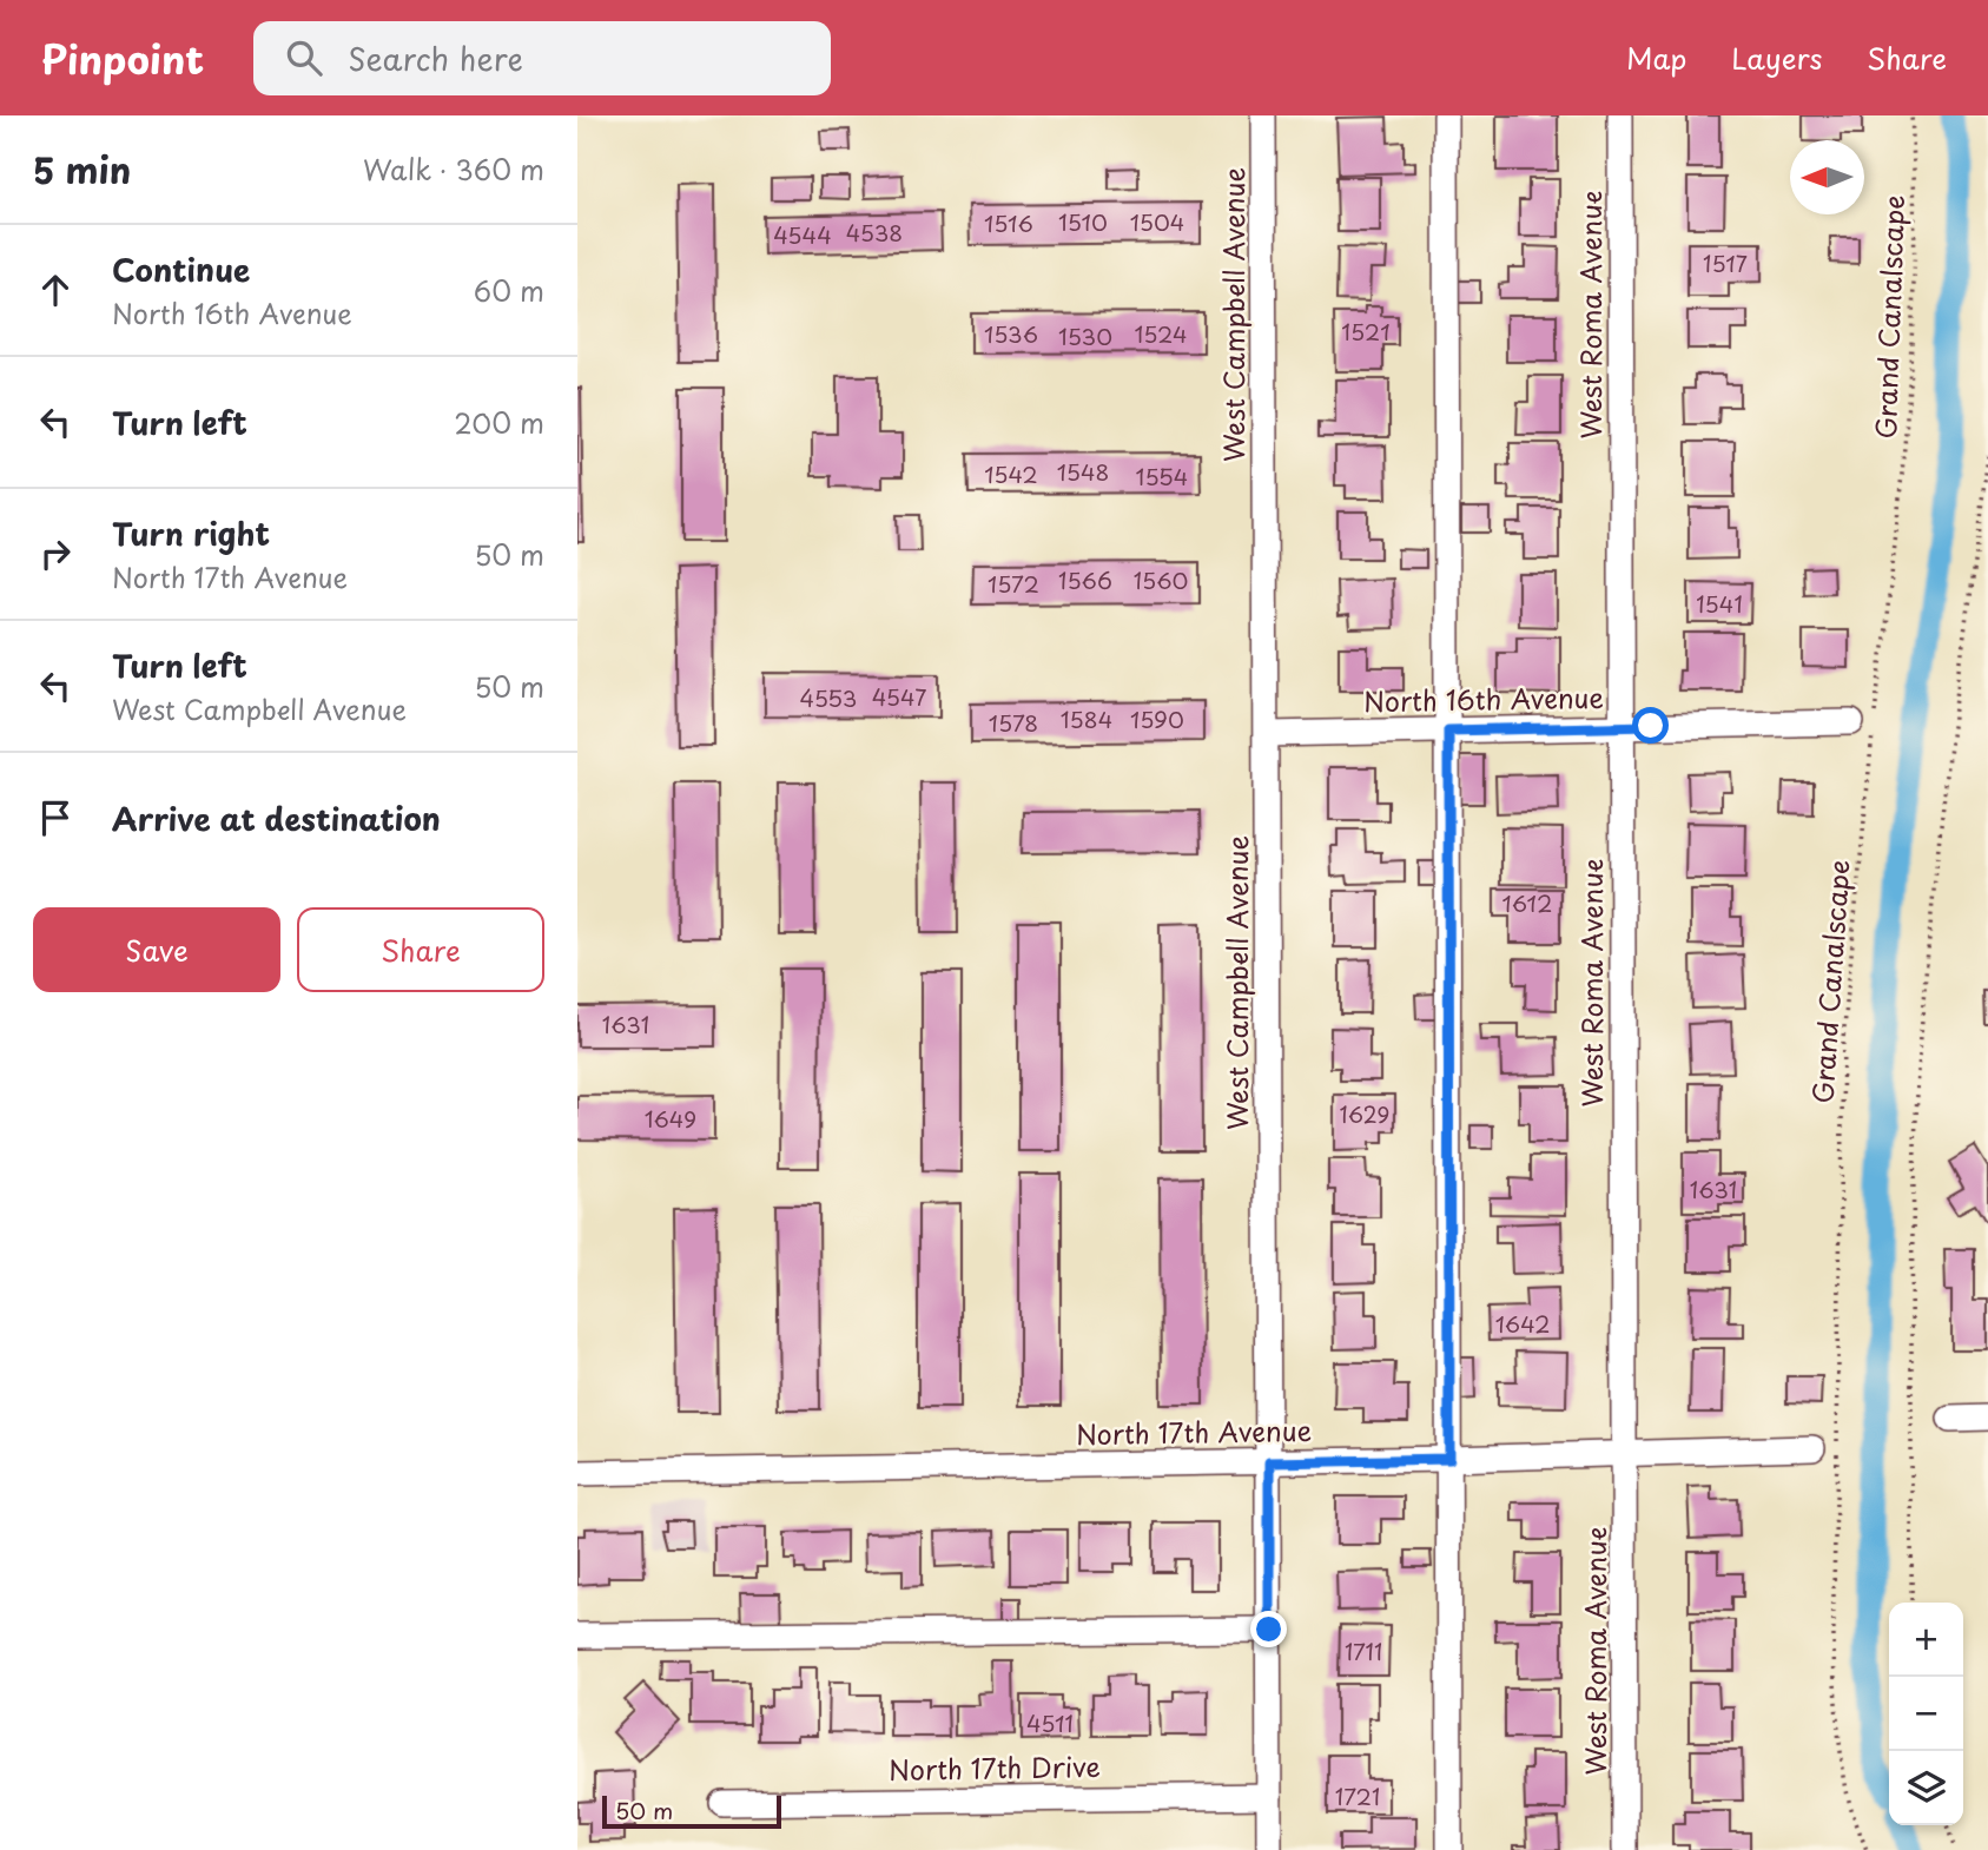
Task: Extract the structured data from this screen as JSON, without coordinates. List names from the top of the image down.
{
  "streets": {
    "street": [
      "West Campbell Avenue",
      "West Roma Avenue",
      "North 16th Avenue",
      "North 17th Avenue",
      "North 17th Drive"
    ],
    "path": ["Grand Canalscape"]
  },
  "crossings": [
    ["West Campbell Avenue", "North 16th Avenue"],
    ["West Campbell Avenue", "North 17th Avenue"],
    ["West Campbell Avenue", "North 17th Drive"],
    ["West Roma Avenue", "North 16th Avenue"],
    ["West Roma Avenue", "North 17th Avenue"]
  ],
  "house_numbers": [
    "1510",
    "1504",
    "1516",
    "4538",
    "4544",
    "1517",
    "1521",
    "1536",
    "1524",
    "1530",
    "1548",
    "1542",
    "1554",
    "1566",
    "1560",
    "1572",
    "1541",
    "4547",
    "4553",
    "1584",
    "1590",
    "1578",
    "1612",
    "1631",
    "1629",
    "1649",
    "1631",
    "1642",
    "1711",
    "4511",
    "1721"
  ],
  "scale_bar": "50 m",
  "north": "left",
  "page": {
    "header": "Pinpoint",
    "search": "Search here",
    "nav": ["Map", "Layers", "Share"],
    "heading": ["5 min", "Walk · 360 m"],
    "list": [
      ["Continue", "North 16th Avenue", "60 m"],
      ["Turn left", "200 m"],
      ["Turn right", "North 17th Avenue", "50 m"],
      ["Turn left", "West Campbell Avenue", "50 m"],
      "Arrive at destination"
    ],
    "buttons": ["Save", "Share"],
    "map_buttons": ["+", "−"],
    "scale": "50 m"
  }
}
